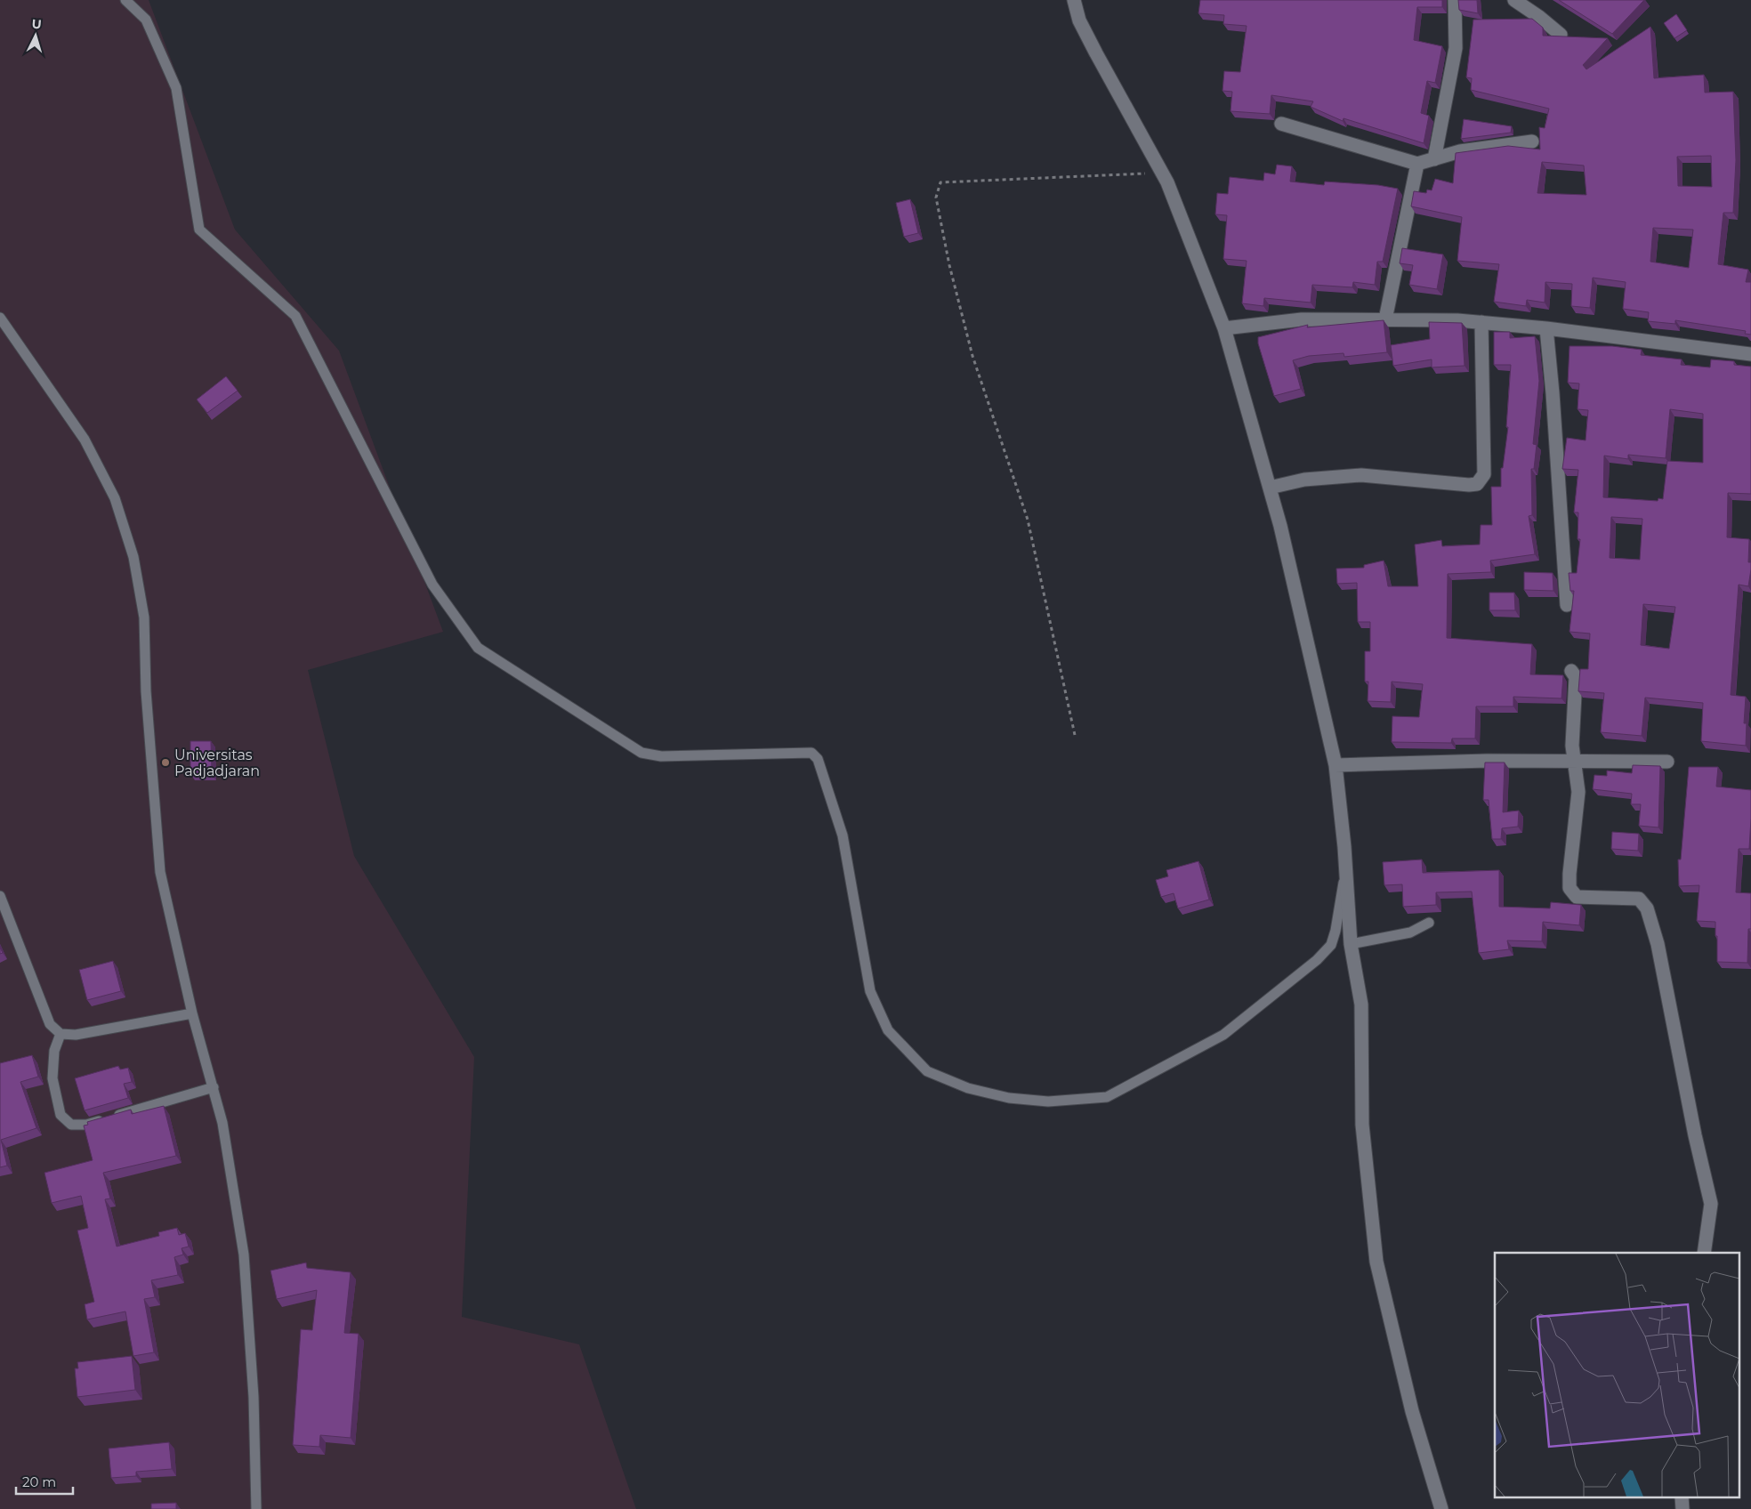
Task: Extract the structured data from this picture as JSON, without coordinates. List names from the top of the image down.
{
  "places": ["Universitas Padjadjaran"],
  "scale_bar": "20 m",
  "north": "top"
}
